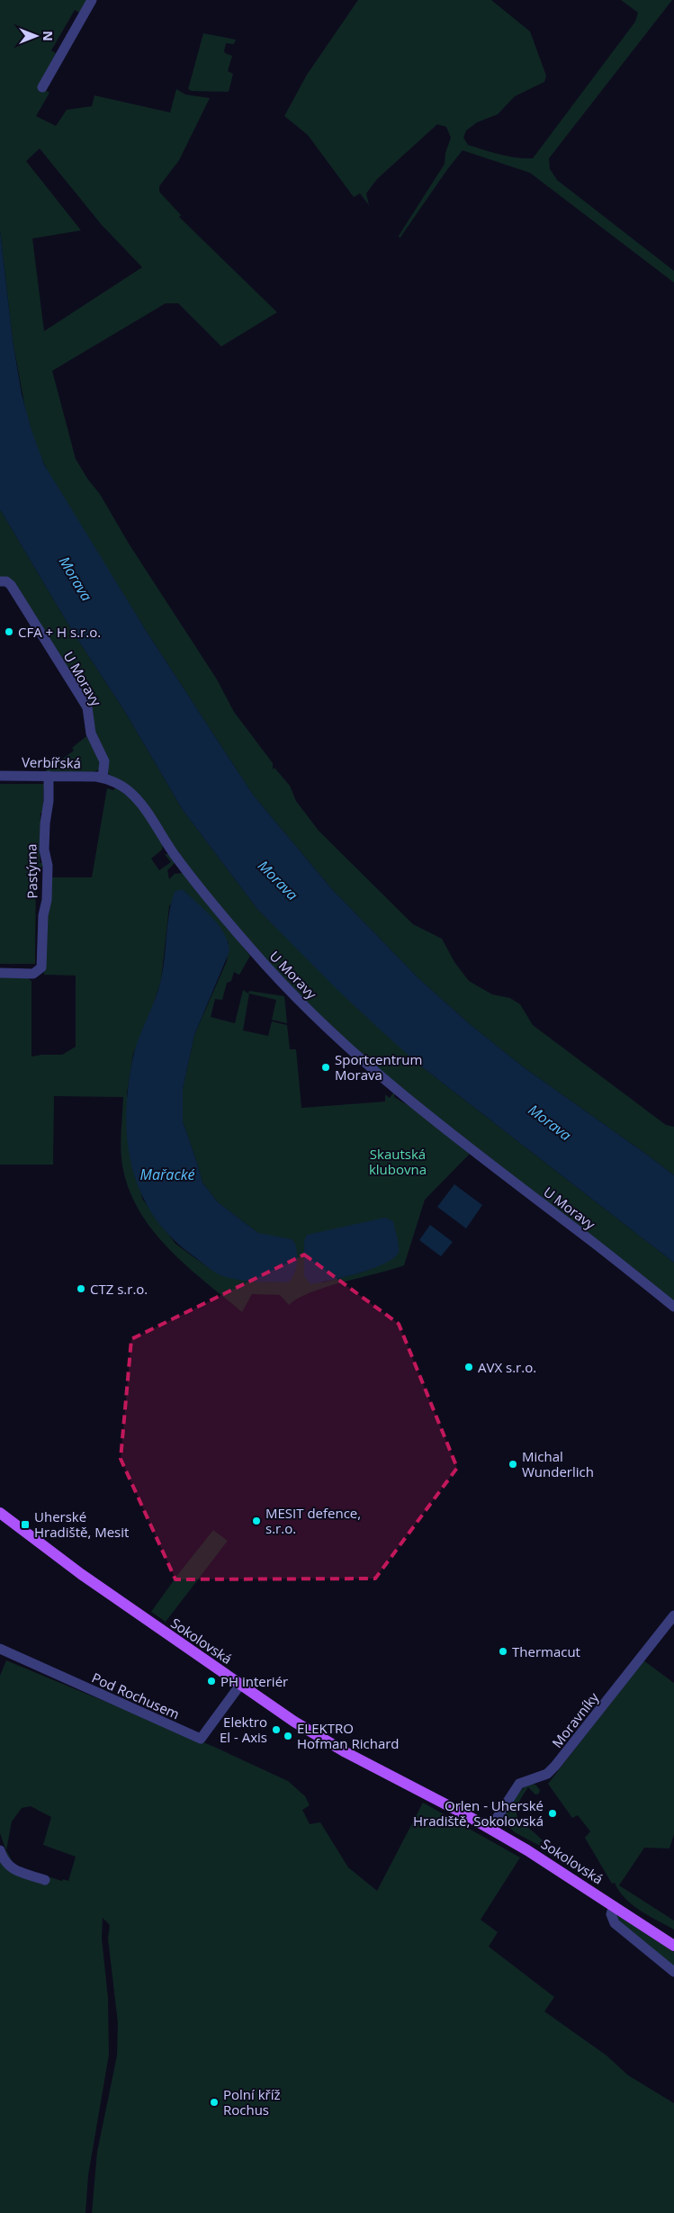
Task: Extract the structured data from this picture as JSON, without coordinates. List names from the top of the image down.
{
  "streets": {
    "main road": ["Sokolovská"],
    "street": [
      "U Moravy",
      "Verbířská",
      "Pastýrna",
      "Pod Rochusem",
      "Moravníky"
    ]
  },
  "crossings": [
    ["U Moravy", "Verbířská"],
    ["Verbířská", "Pastýrna"],
    ["Sokolovská", "Pod Rochusem"],
    ["Sokolovská", "Moravníky"]
  ],
  "water": ["Morava", "Mařacké"],
  "parks": ["Skautská klubovna"],
  "places": {
    "other": [
      "CFA + H s.r.o.",
      "Sportcentrum Morava",
      "CTZ s.r.o.",
      "AVX s.r.o.",
      "Michal Wunderlich",
      "MESIT defence, s.r.o.",
      "Thermacut",
      "PH interiér",
      "Elektro El - Axis",
      "ELEKTRO Hofman Richard",
      "Orlen - Uherské Hradiště, Sokolovská",
      "Polní kříž Rochus"
    ],
    "transit": ["Uherské Hradiště, Mesit"]
  },
  "north": "right"
}
